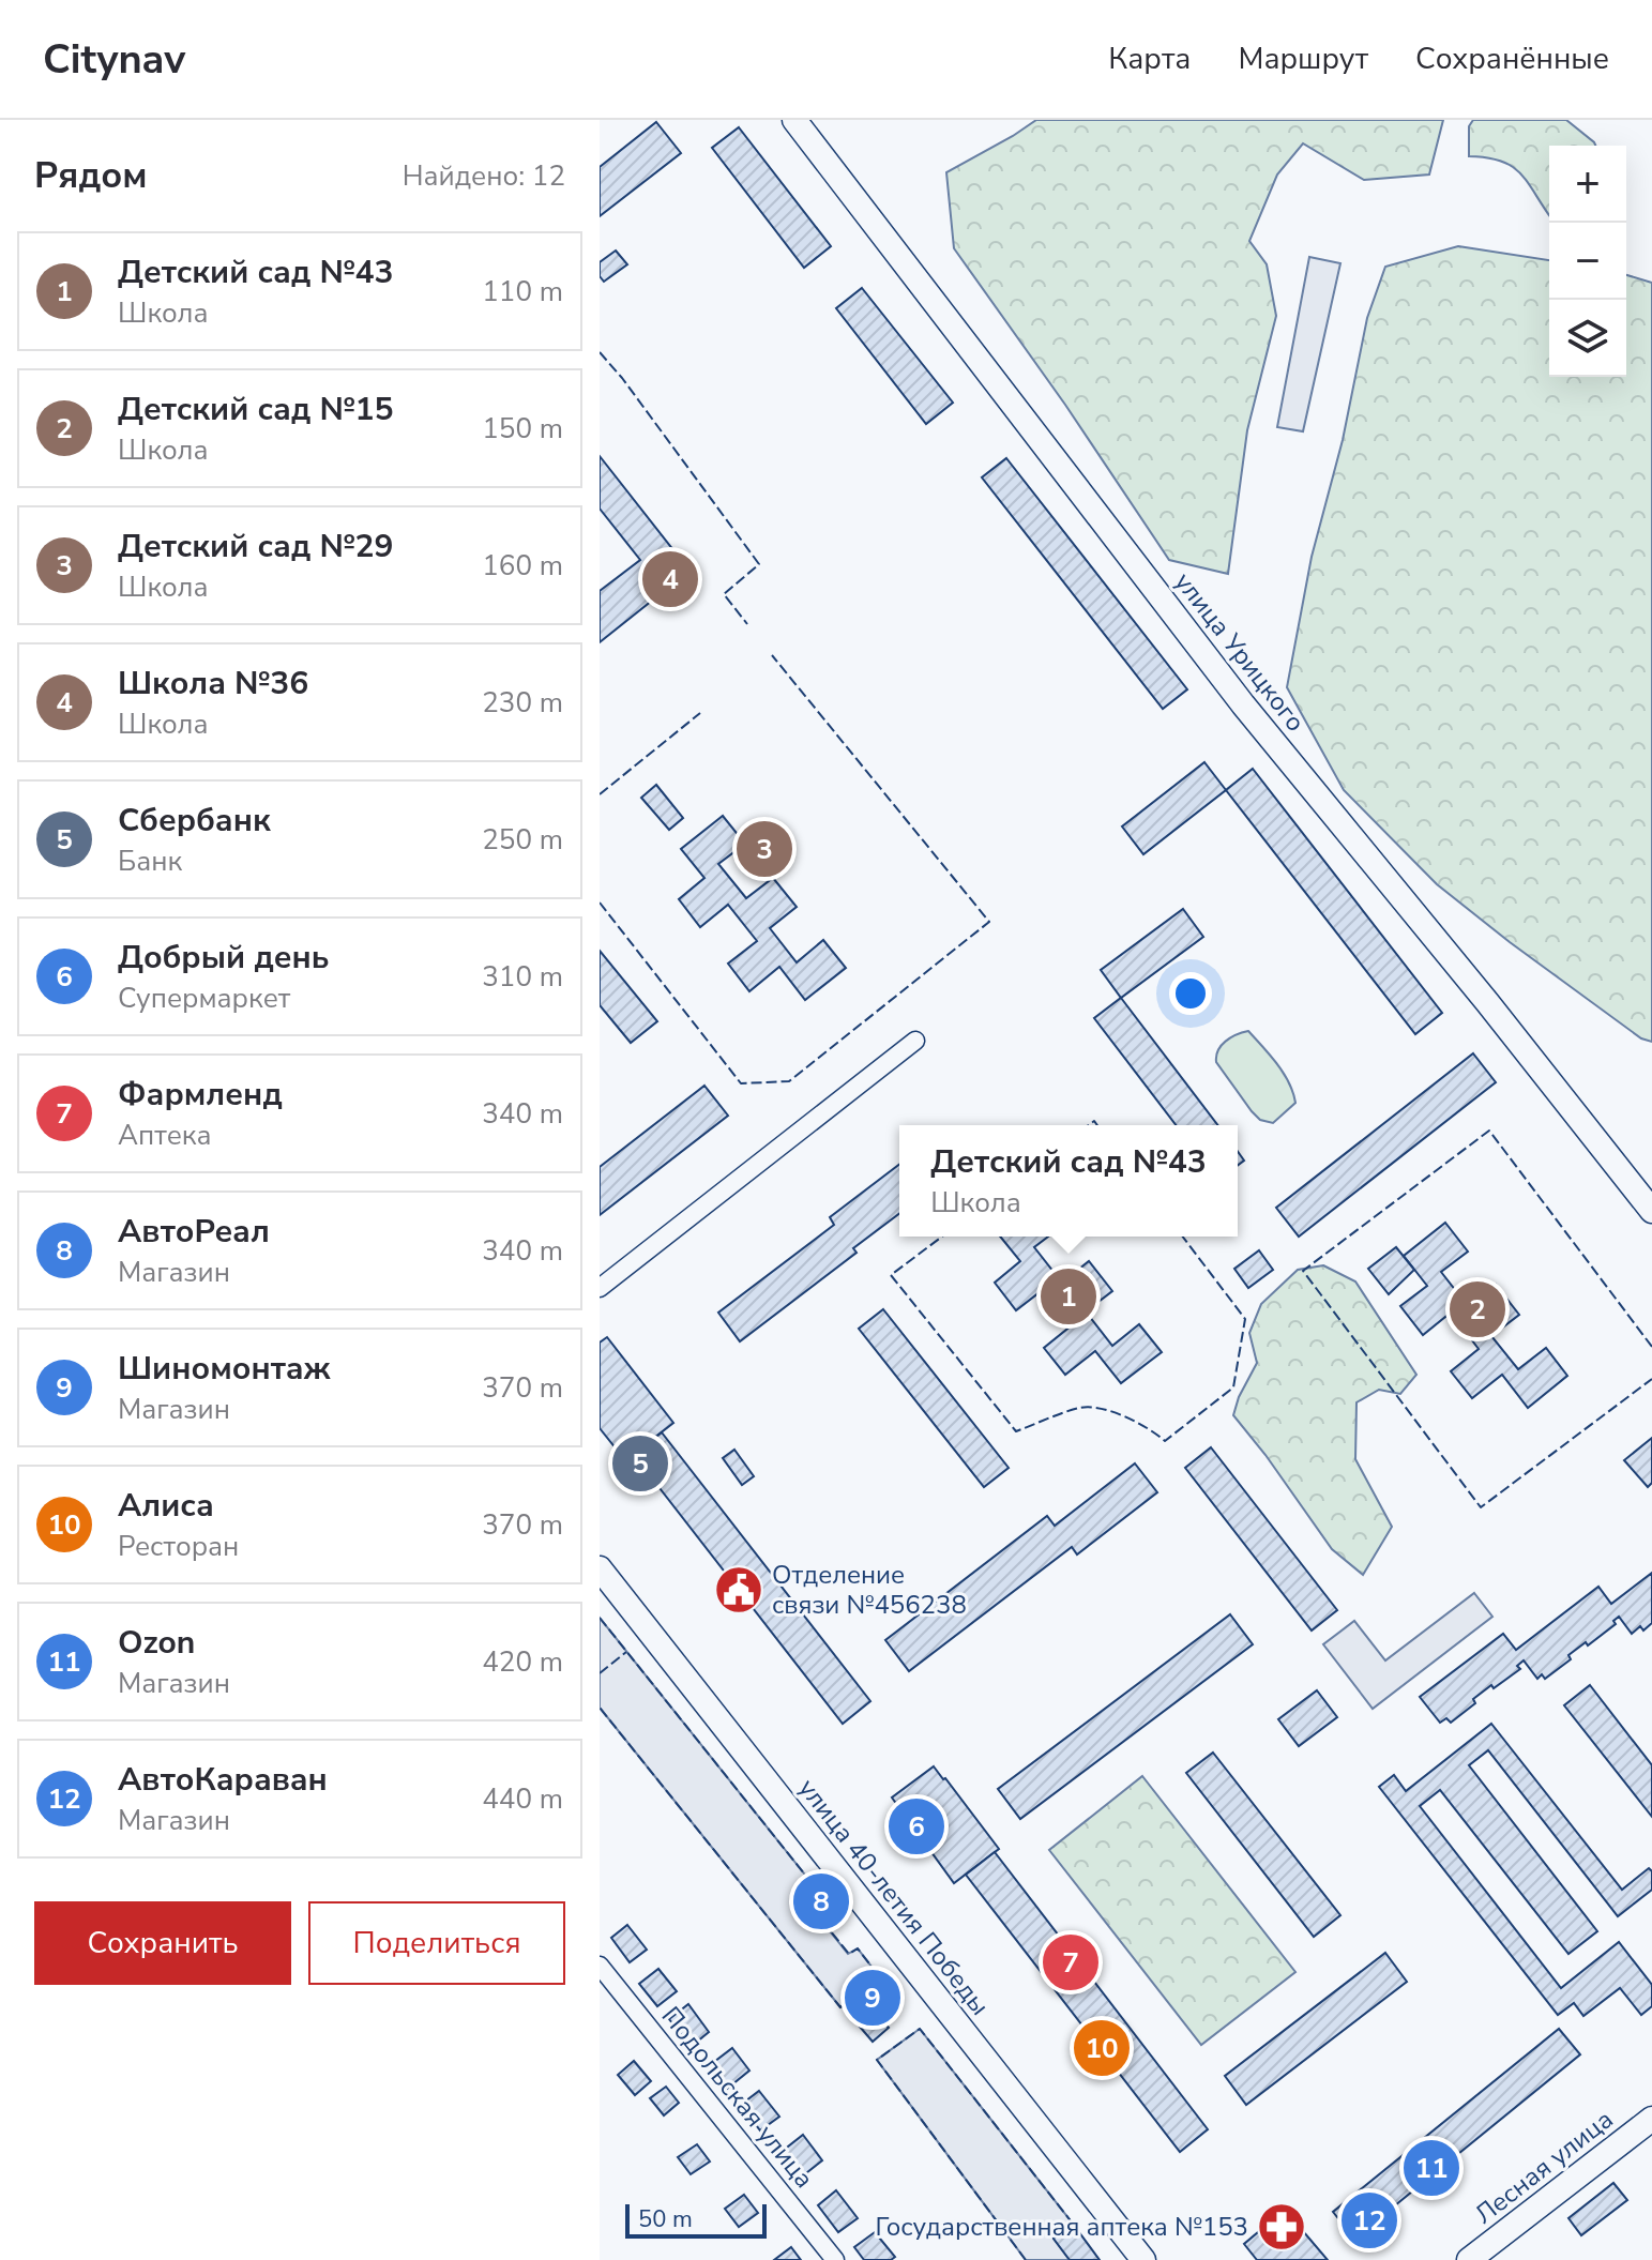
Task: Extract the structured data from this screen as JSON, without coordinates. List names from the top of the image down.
{
  "streets": {
    "street": [
      "улица Урицкого",
      "улица 40-летия Победы",
      "Подольская улица",
      "Лесная улица"
    ]
  },
  "places": {
    "public building": ["Отделение связи №456238"],
    "pharmacy": ["Государственная аптека №153"]
  },
  "scale_bar": "50 m",
  "page": {
    "header": "Citynav",
    "nav": ["Карта", "Маршрут", "Сохранённые"],
    "heading": ["Рядом", "Найдено: 12"],
    "map_buttons": ["+", "−"],
    "list": [
      {
        "mark": "1",
        "name": "Детский сад №43",
        "note": "Школа",
        "value": "110 m"
      },
      {
        "mark": "2",
        "name": "Детский сад №15",
        "note": "Школа",
        "value": "150 m"
      },
      {
        "mark": "3",
        "name": "Детский сад №29",
        "note": "Школа",
        "value": "160 m"
      },
      {
        "mark": "4",
        "name": "Школа №36",
        "note": "Школа",
        "value": "230 m"
      },
      {
        "mark": "5",
        "name": "Сбербанк",
        "note": "Банк",
        "value": "250 m"
      },
      {
        "mark": "6",
        "name": "Добрый день",
        "note": "Супермаркет",
        "value": "310 m"
      },
      {
        "mark": "7",
        "name": "Фармленд",
        "note": "Аптека",
        "value": "340 m"
      },
      {
        "mark": "8",
        "name": "AвтоРеал",
        "note": "Магазин",
        "value": "340 m"
      },
      {
        "mark": "9",
        "name": "Шиномонтаж",
        "note": "Магазин",
        "value": "370 m"
      },
      {
        "mark": "10",
        "name": "Алиса",
        "note": "Ресторан",
        "value": "370 m"
      },
      {
        "mark": "11",
        "name": "Ozon",
        "note": "Магазин",
        "value": "420 m"
      },
      {
        "mark": "12",
        "name": "АвтоКараван",
        "note": "Магазин",
        "value": "440 m"
      }
    ],
    "pins": [
      "4",
      "3",
      "1",
      "2",
      "5",
      "6",
      "8",
      "7",
      "9",
      "10",
      "11",
      "12"
    ],
    "popup": ["Детский сад №43", "Школа"],
    "buttons": ["Сохранить", "Поделиться"],
    "scale": "50 m"
  }
}
